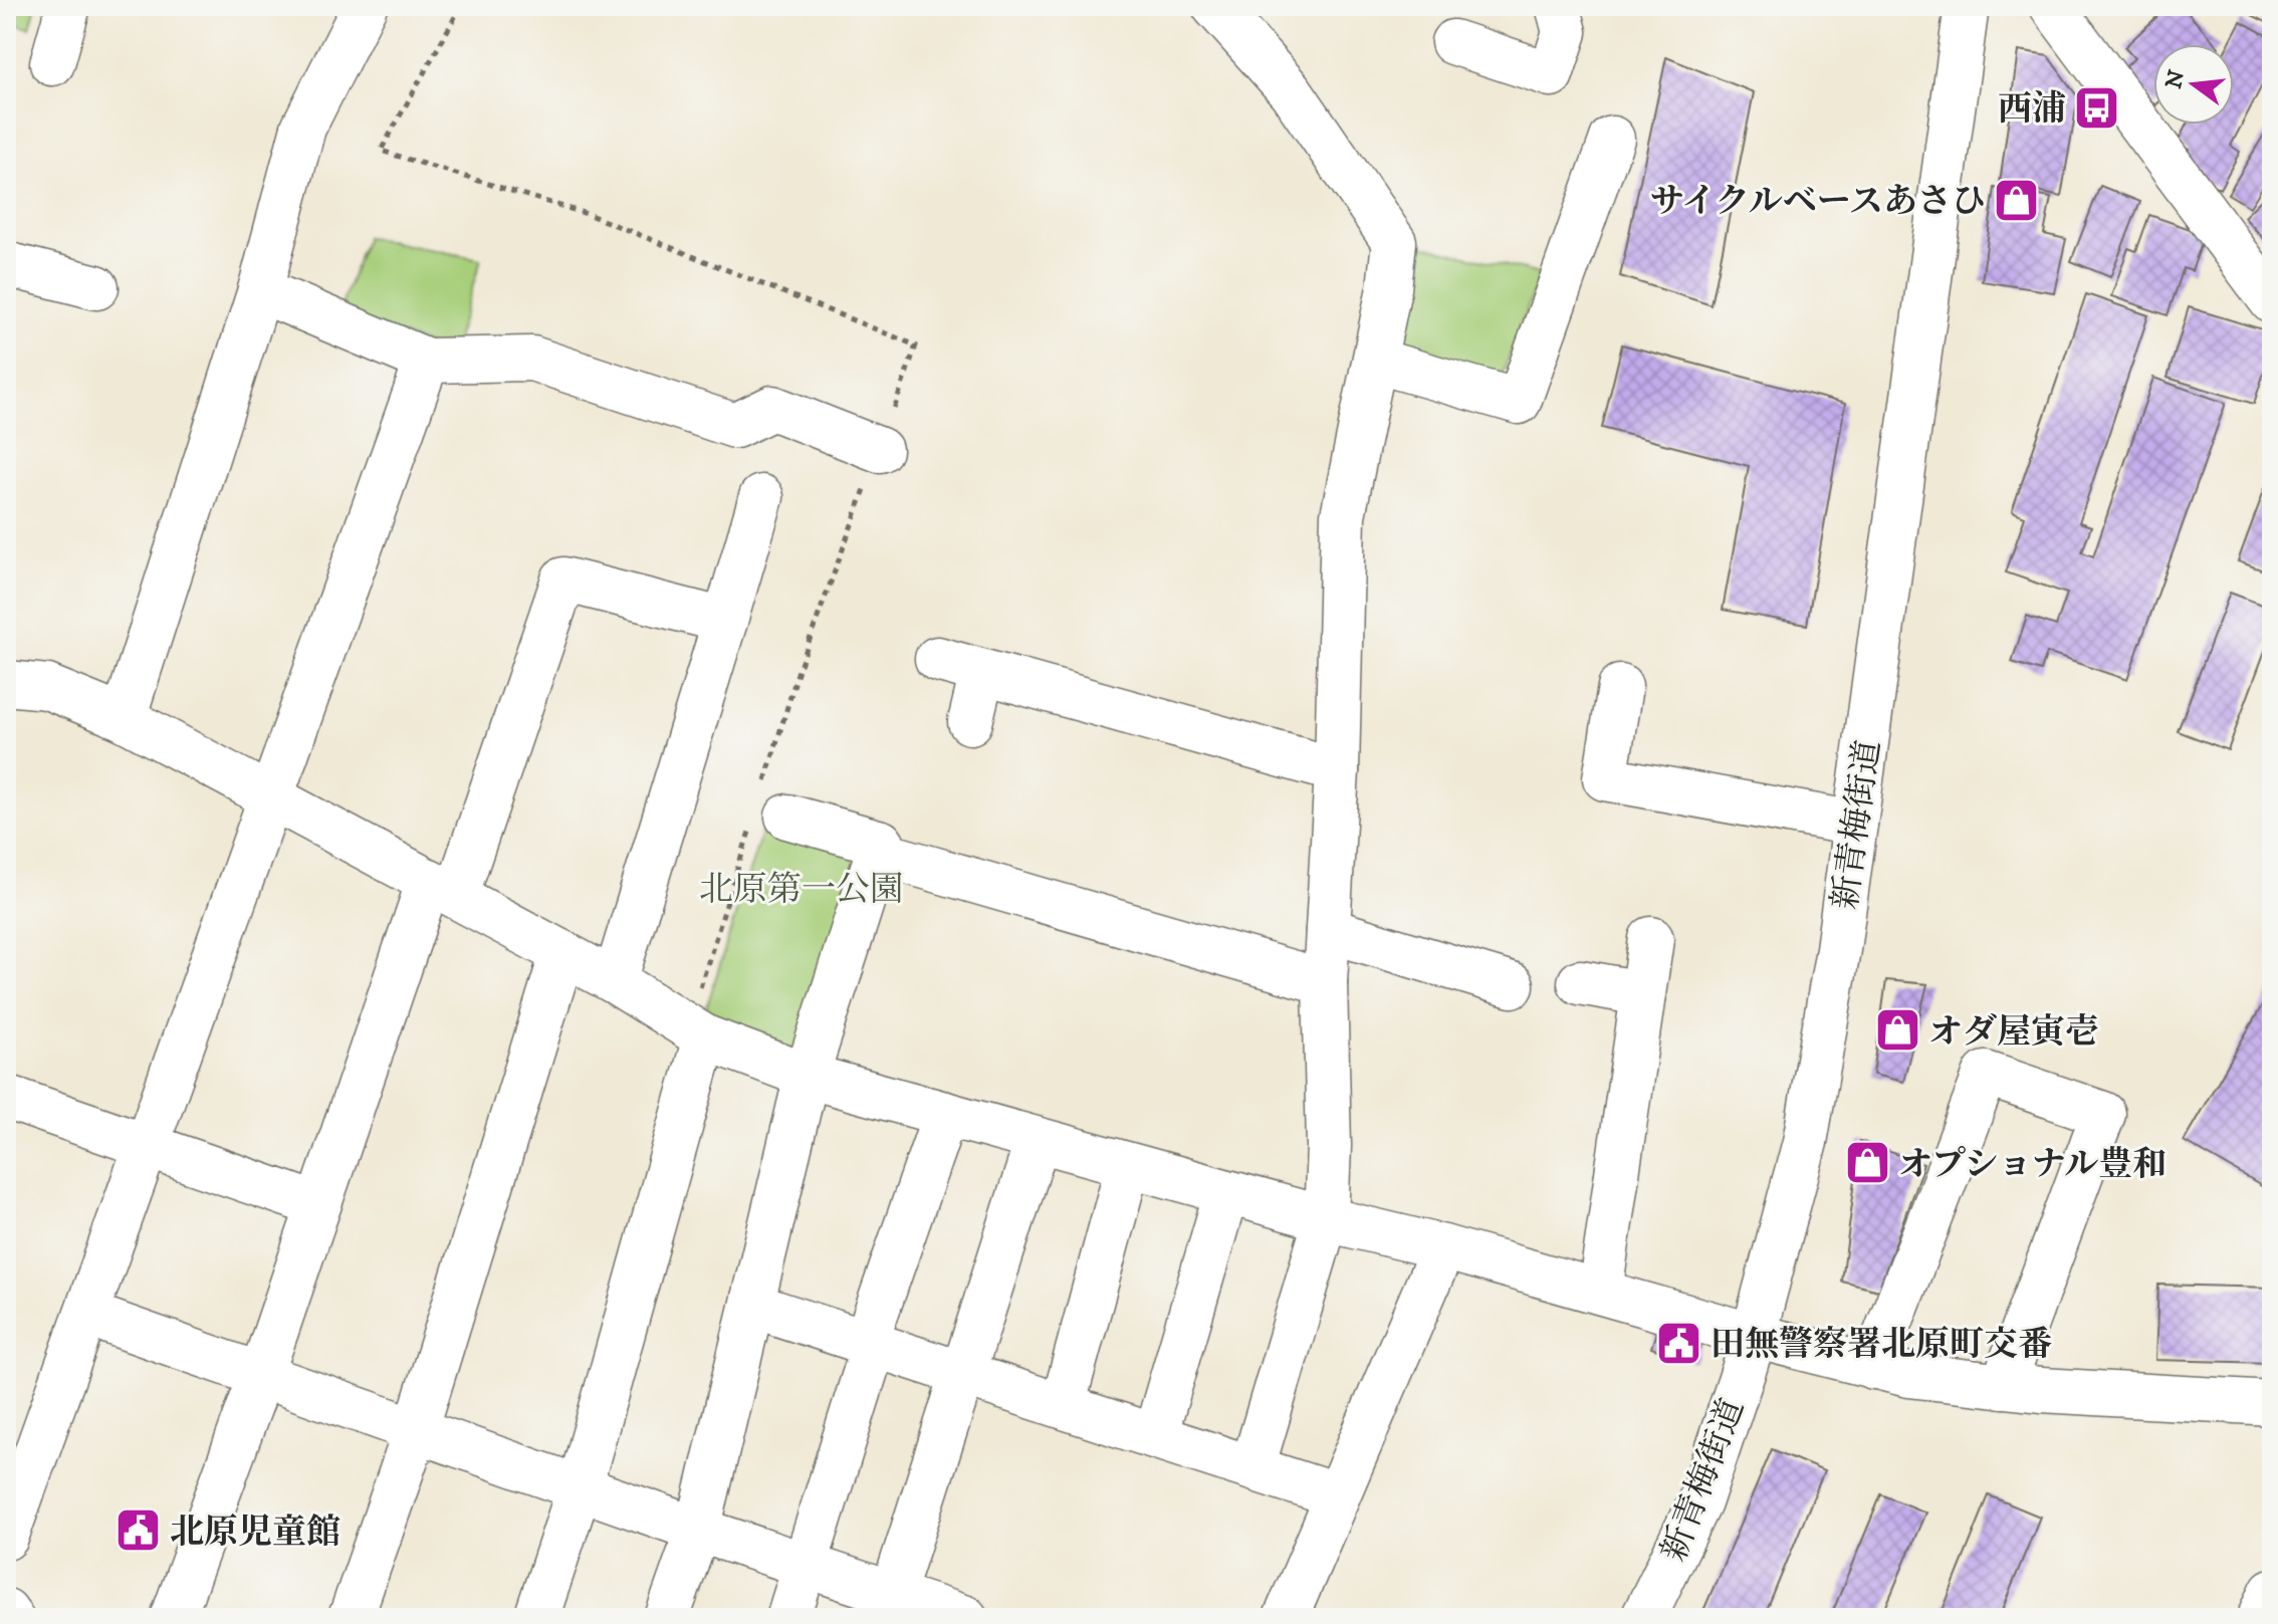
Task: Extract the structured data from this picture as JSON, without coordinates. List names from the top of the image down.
{
  "streets": {
    "street": ["新青梅街道"]
  },
  "parks": ["北原第一公園"],
  "places": {
    "bus stop": ["西浦"],
    "shop": ["サイクルベースあさひ", "オダ屋寅壱", "オプショナル豊和"],
    "public building": ["田無警察署北原町交番", "北原児童館"]
  },
  "north": "left"
}
